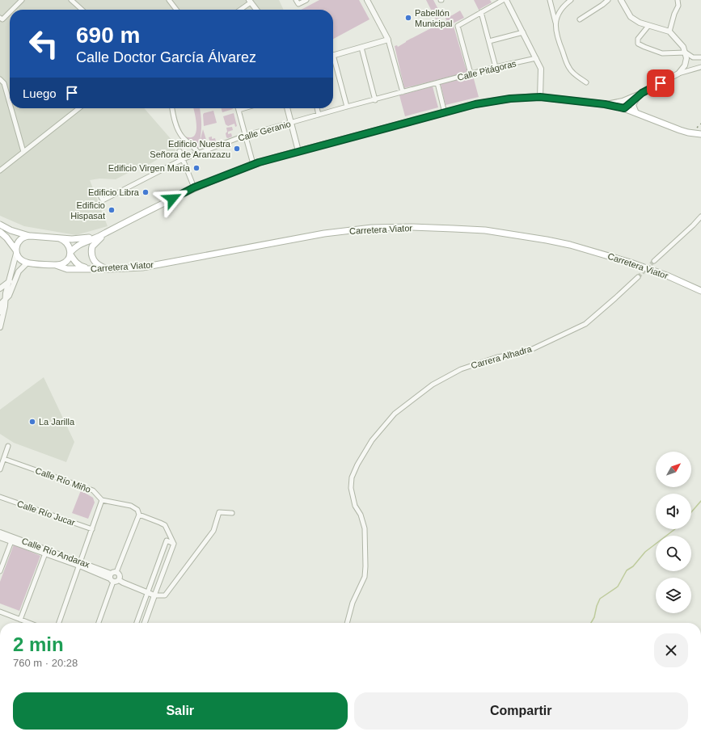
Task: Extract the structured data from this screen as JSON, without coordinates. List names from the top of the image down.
{
  "streets": {
    "main road": ["Carretera Viator"],
    "street": [
      "Calle Pitágoras",
      "Calle Geranio",
      "Carrera Alhadra",
      "Calle Río Miño",
      "Calle Río Jucar",
      "Calle Río Andarax"
    ]
  },
  "crossings": [
    ["Calle Pitágoras", "Calle Geranio"]
  ],
  "places": [
    "Pabellón Municipal",
    "Edificio Nuestra Señora de Aranzazu",
    "Edificio Virgen María",
    "Edificio Libra",
    "Edificio Hispasat",
    "La Jarilla"
  ],
  "north": "top right",
  "page": {
    "turn": ["690 m", "Calle Doctor García Álvarez"],
    "then": "Luego",
    "heading": ["2 min", "760 m · 20:28"],
    "buttons": ["Salir", "Compartir"]
  }
}
